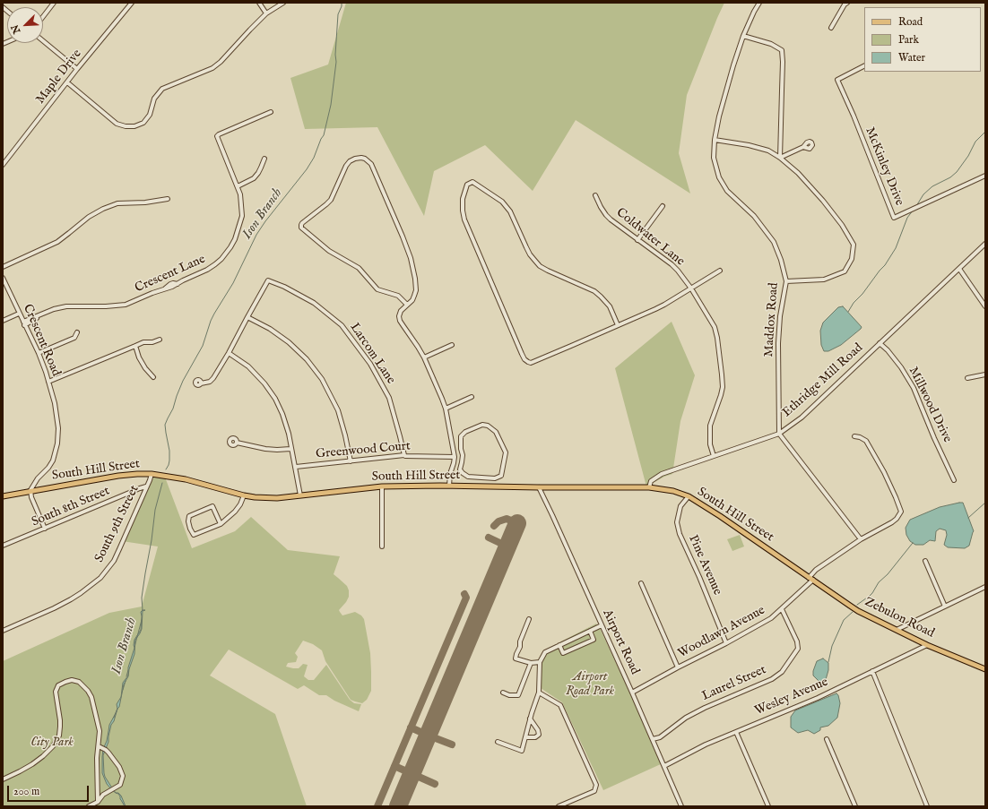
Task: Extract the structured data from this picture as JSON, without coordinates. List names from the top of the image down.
{
  "streets": {
    "main road": ["South Hill Street", "Zebulon Road"],
    "street": [
      "Maple Drive",
      "McKinley Drive",
      "Coldwater Lane",
      "Crescent Lane",
      "Maddox Road",
      "Crescent Road",
      "Larcom Lane",
      "Ethridge Mill Road",
      "Millwood Drive",
      "Greenwood Court",
      "South 8th Street",
      "South 9th Street",
      "Pine Avenue",
      "Woodlawn Avenue",
      "Airport Road",
      "Laurel Street",
      "Wesley Avenue"
    ]
  },
  "crossings": [
    ["Coldwater Lane", "Ethridge Mill Road"],
    ["Crescent Lane", "Crescent Road"],
    ["Maddox Road", "Ethridge Mill Road"],
    ["Crescent Road", "South Hill Street"],
    ["Larcom Lane", "Greenwood Court"],
    ["Ethridge Mill Road", "Millwood Drive"],
    ["Ethridge Mill Road", "South Hill Street"],
    ["South Hill Street", "South 9th Street"],
    ["South Hill Street", "Pine Avenue"],
    ["South Hill Street", "Zebulon Road"],
    ["South Hill Street", "Woodlawn Avenue"],
    ["South Hill Street", "Airport Road"],
    ["South 8th Street", "South 9th Street"],
    ["Pine Avenue", "Woodlawn Avenue"],
    ["Zebulon Road", "Woodlawn Avenue"],
    ["Zebulon Road", "Wesley Avenue"],
    ["Woodlawn Avenue", "Airport Road"],
    ["Woodlawn Avenue", "Laurel Street"],
    ["Airport Road", "Laurel Street"],
    ["Airport Road", "Wesley Avenue"]
  ],
  "water": ["Ison Branch"],
  "parks": ["Airport Road Park", "City Park"],
  "legend": ["Road", "Park", "Water"],
  "scale_bar": "200 m",
  "north": "bottom left"
}
